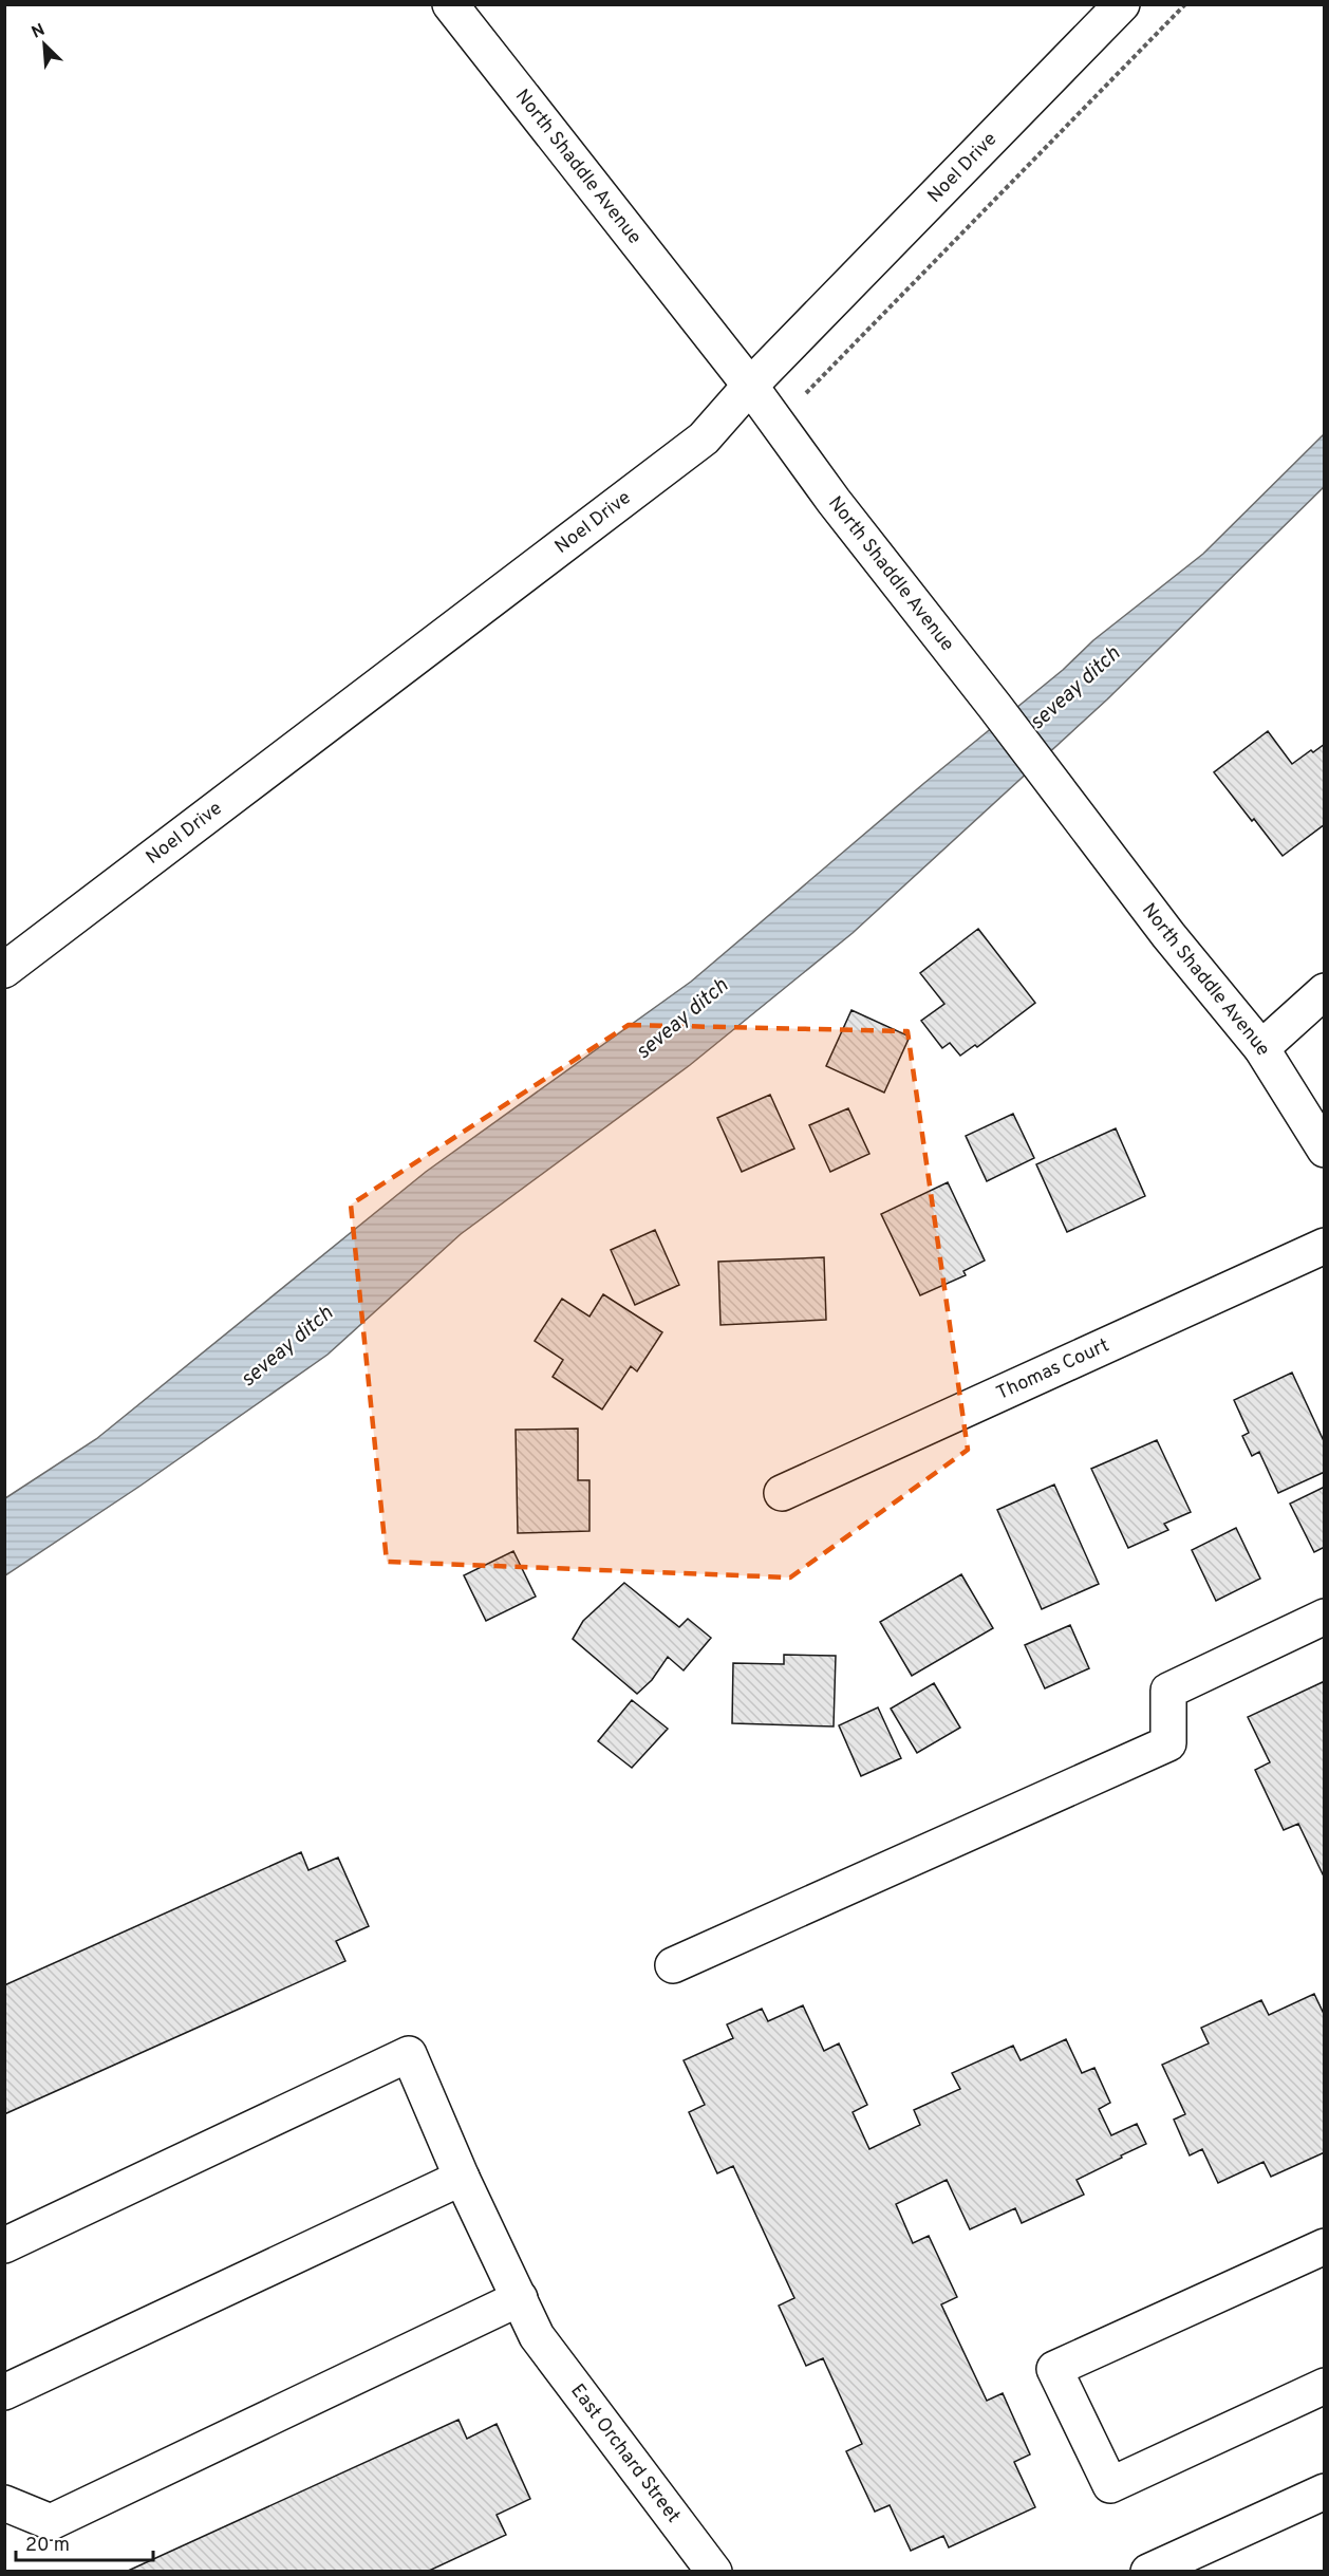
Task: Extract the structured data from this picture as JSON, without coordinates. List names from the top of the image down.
{
  "streets": {
    "street": [
      "Noel Drive",
      "North Shaddle Avenue",
      "Thomas Court",
      "East Orchard Street"
    ]
  },
  "crossings": [
    ["Noel Drive", "North Shaddle Avenue"]
  ],
  "water": ["seveay ditch"],
  "scale_bar": "20 m",
  "north": "top left"
}
